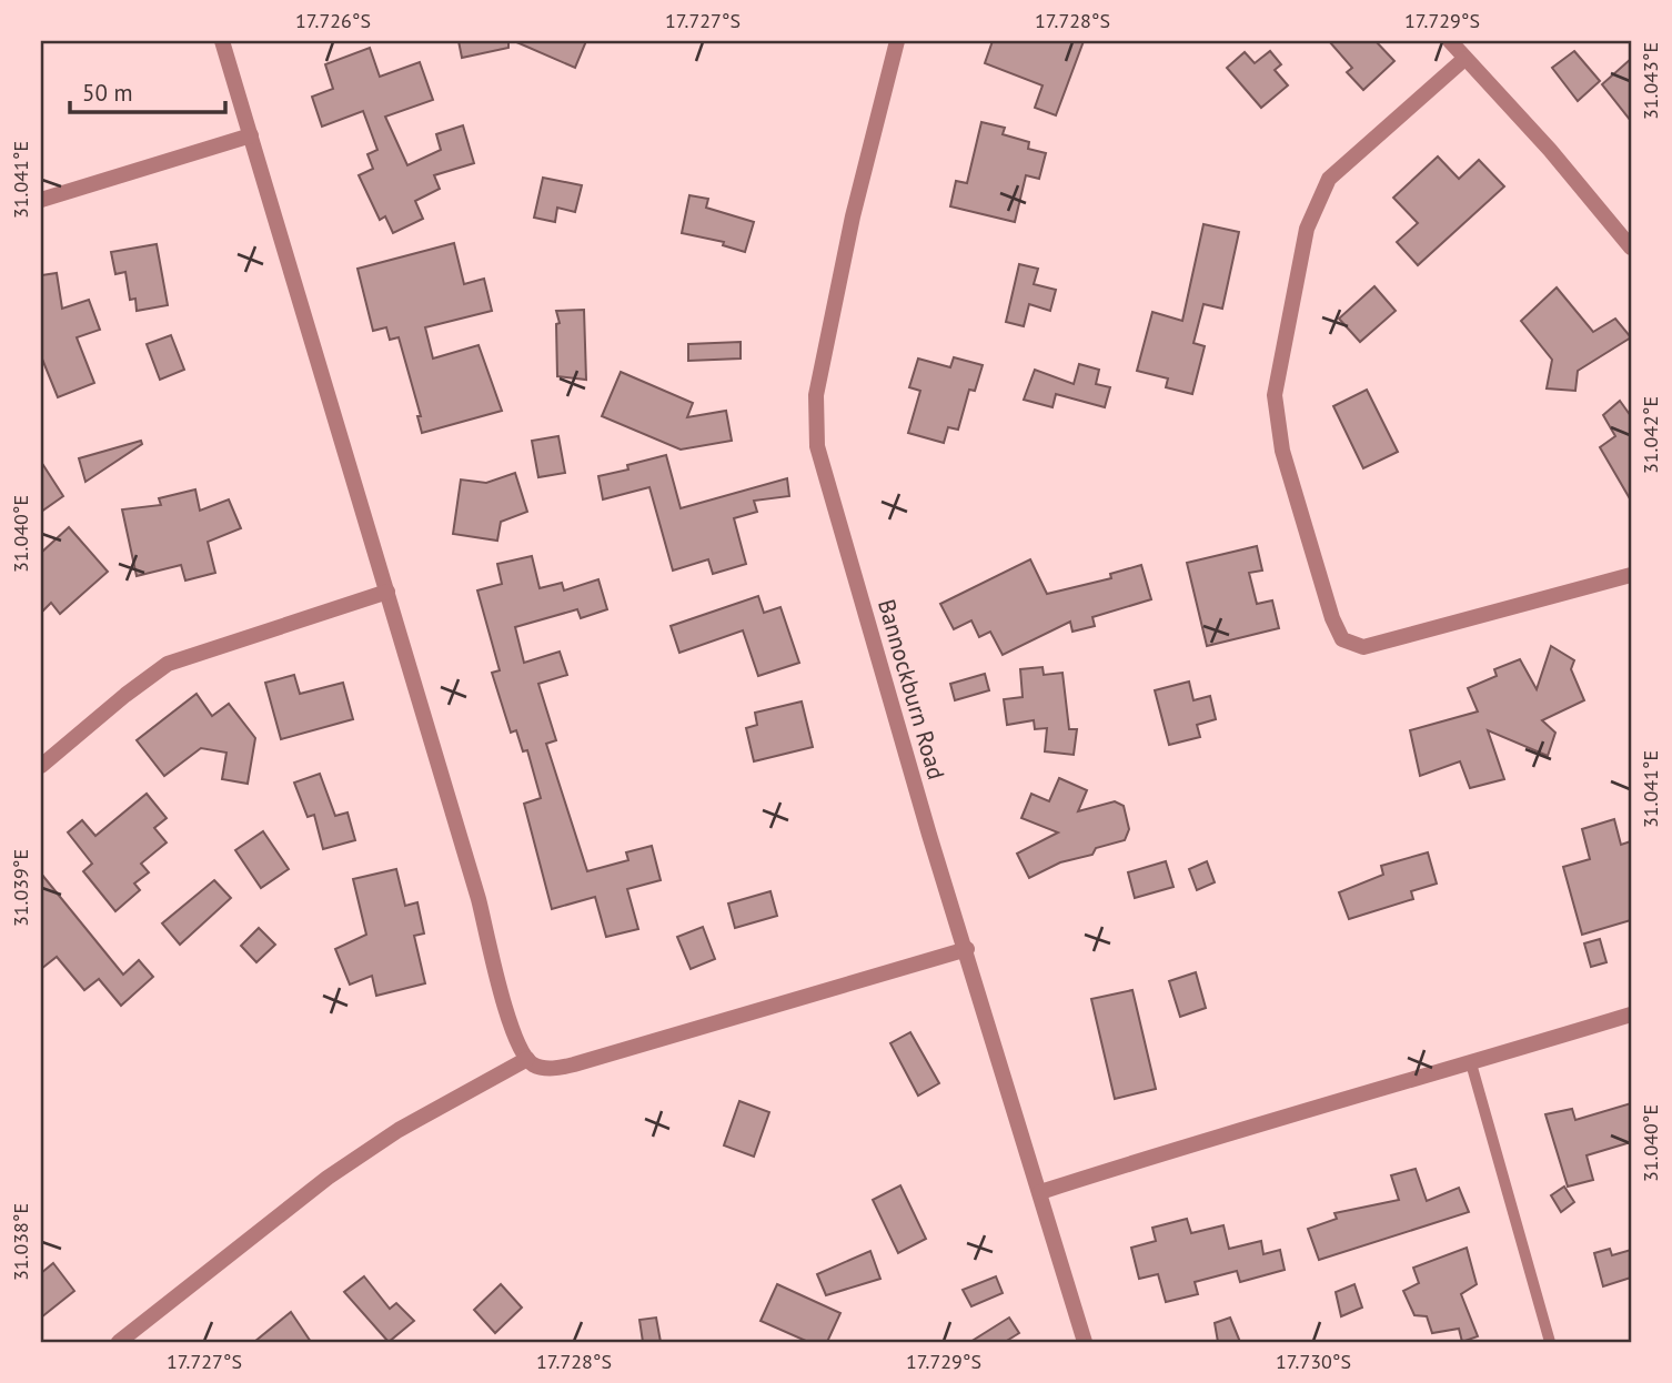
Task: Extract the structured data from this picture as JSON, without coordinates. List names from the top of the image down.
{
  "streets": {
    "street": ["Bannockburn Road"]
  },
  "scale_bar": "50 m",
  "coordinates": [
    "17.726°S",
    "17.727°S",
    "17.728°S",
    "17.729°S",
    "31.043°E",
    "31.041°E",
    "31.042°E",
    "31.040°E",
    "31.039°E",
    "31.038°E",
    "17.730°S"
  ]
}
